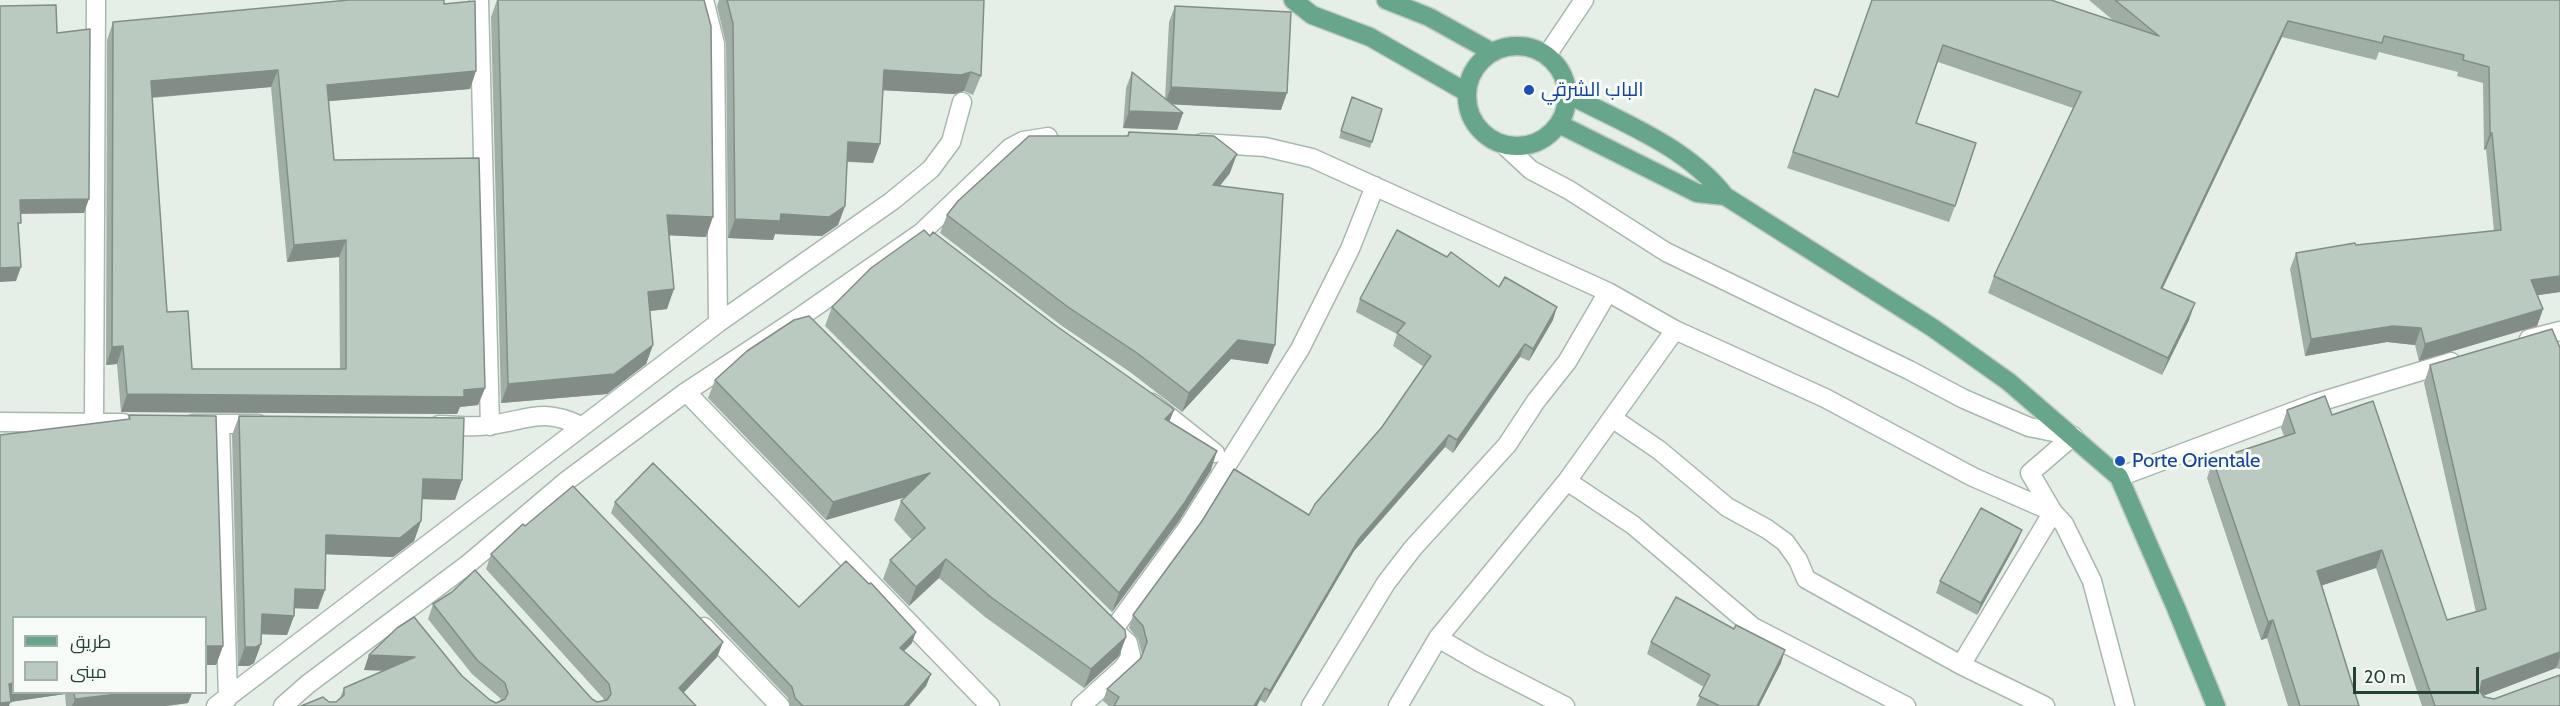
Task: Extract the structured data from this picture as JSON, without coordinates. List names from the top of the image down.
{
  "places": ["الباب الشرقي", "Porte Orientale"],
  "legend": ["طريق", "مبنى"],
  "scale_bar": "20 m"
}
